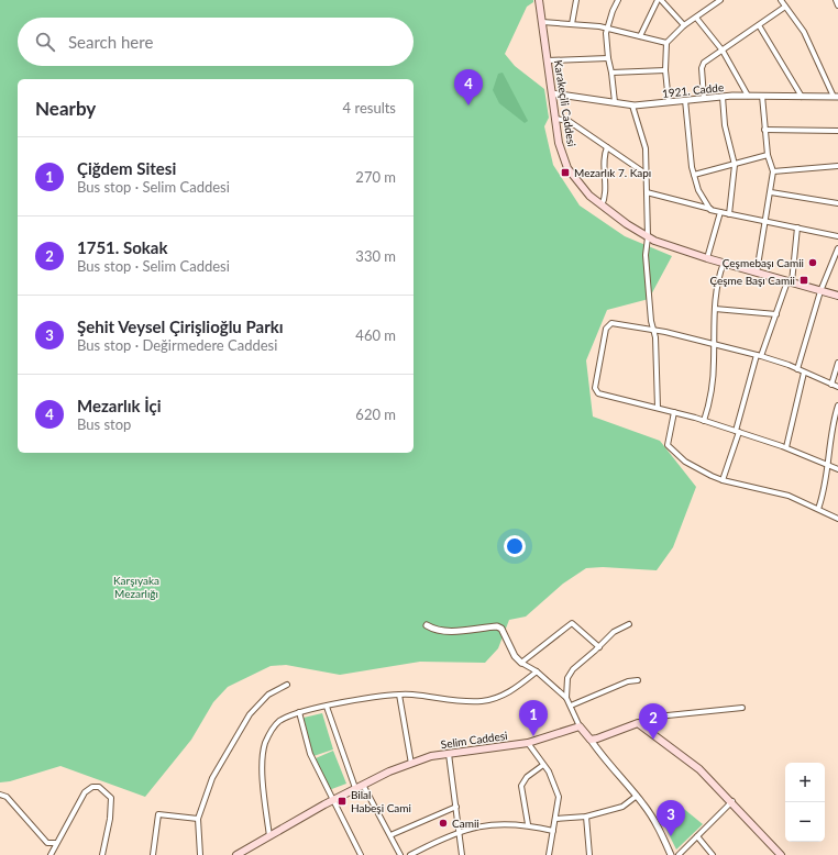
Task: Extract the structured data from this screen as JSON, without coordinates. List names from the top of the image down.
{
  "streets": {
    "main road": ["Karakeçili Caddesi", "Selim Caddesi"],
    "street": ["1921. Cadde"]
  },
  "crossings": [
    ["1921. Cadde", "Karakeçili Caddesi"]
  ],
  "parks": ["Karşıyaka Mezarlığı"],
  "places": {
    "transit": ["Mezarlık 7. Kapı", "Çeşme Başı Camii", "Bilal Habeşi Cami"],
    "other": ["Çeşmebaşı Camii", "Camii"]
  },
  "page": {
    "search": "Search here",
    "pins": [
      "4",
      "1",
      "2",
      "3"
    ],
    "heading": ["Nearby", "4 results"],
    "list": [
      {
        "mark": "1",
        "name": "Çiğdem Sitesi",
        "note": "Bus stop · Selim Caddesi",
        "value": "270 m"
      },
      {
        "mark": "2",
        "name": "1751. Sokak",
        "note": "Bus stop · Selim Caddesi",
        "value": "330 m"
      },
      {
        "mark": "3",
        "name": "Şehit Veysel Çirişlioğlu Parkı",
        "note": "Bus stop · Değirmedere Caddesi",
        "value": "460 m"
      },
      {
        "mark": "4",
        "name": "Mezarlık İçi",
        "note": "Bus stop",
        "value": "620 m"
      }
    ],
    "map_buttons": ["+", "−"]
  }
}
